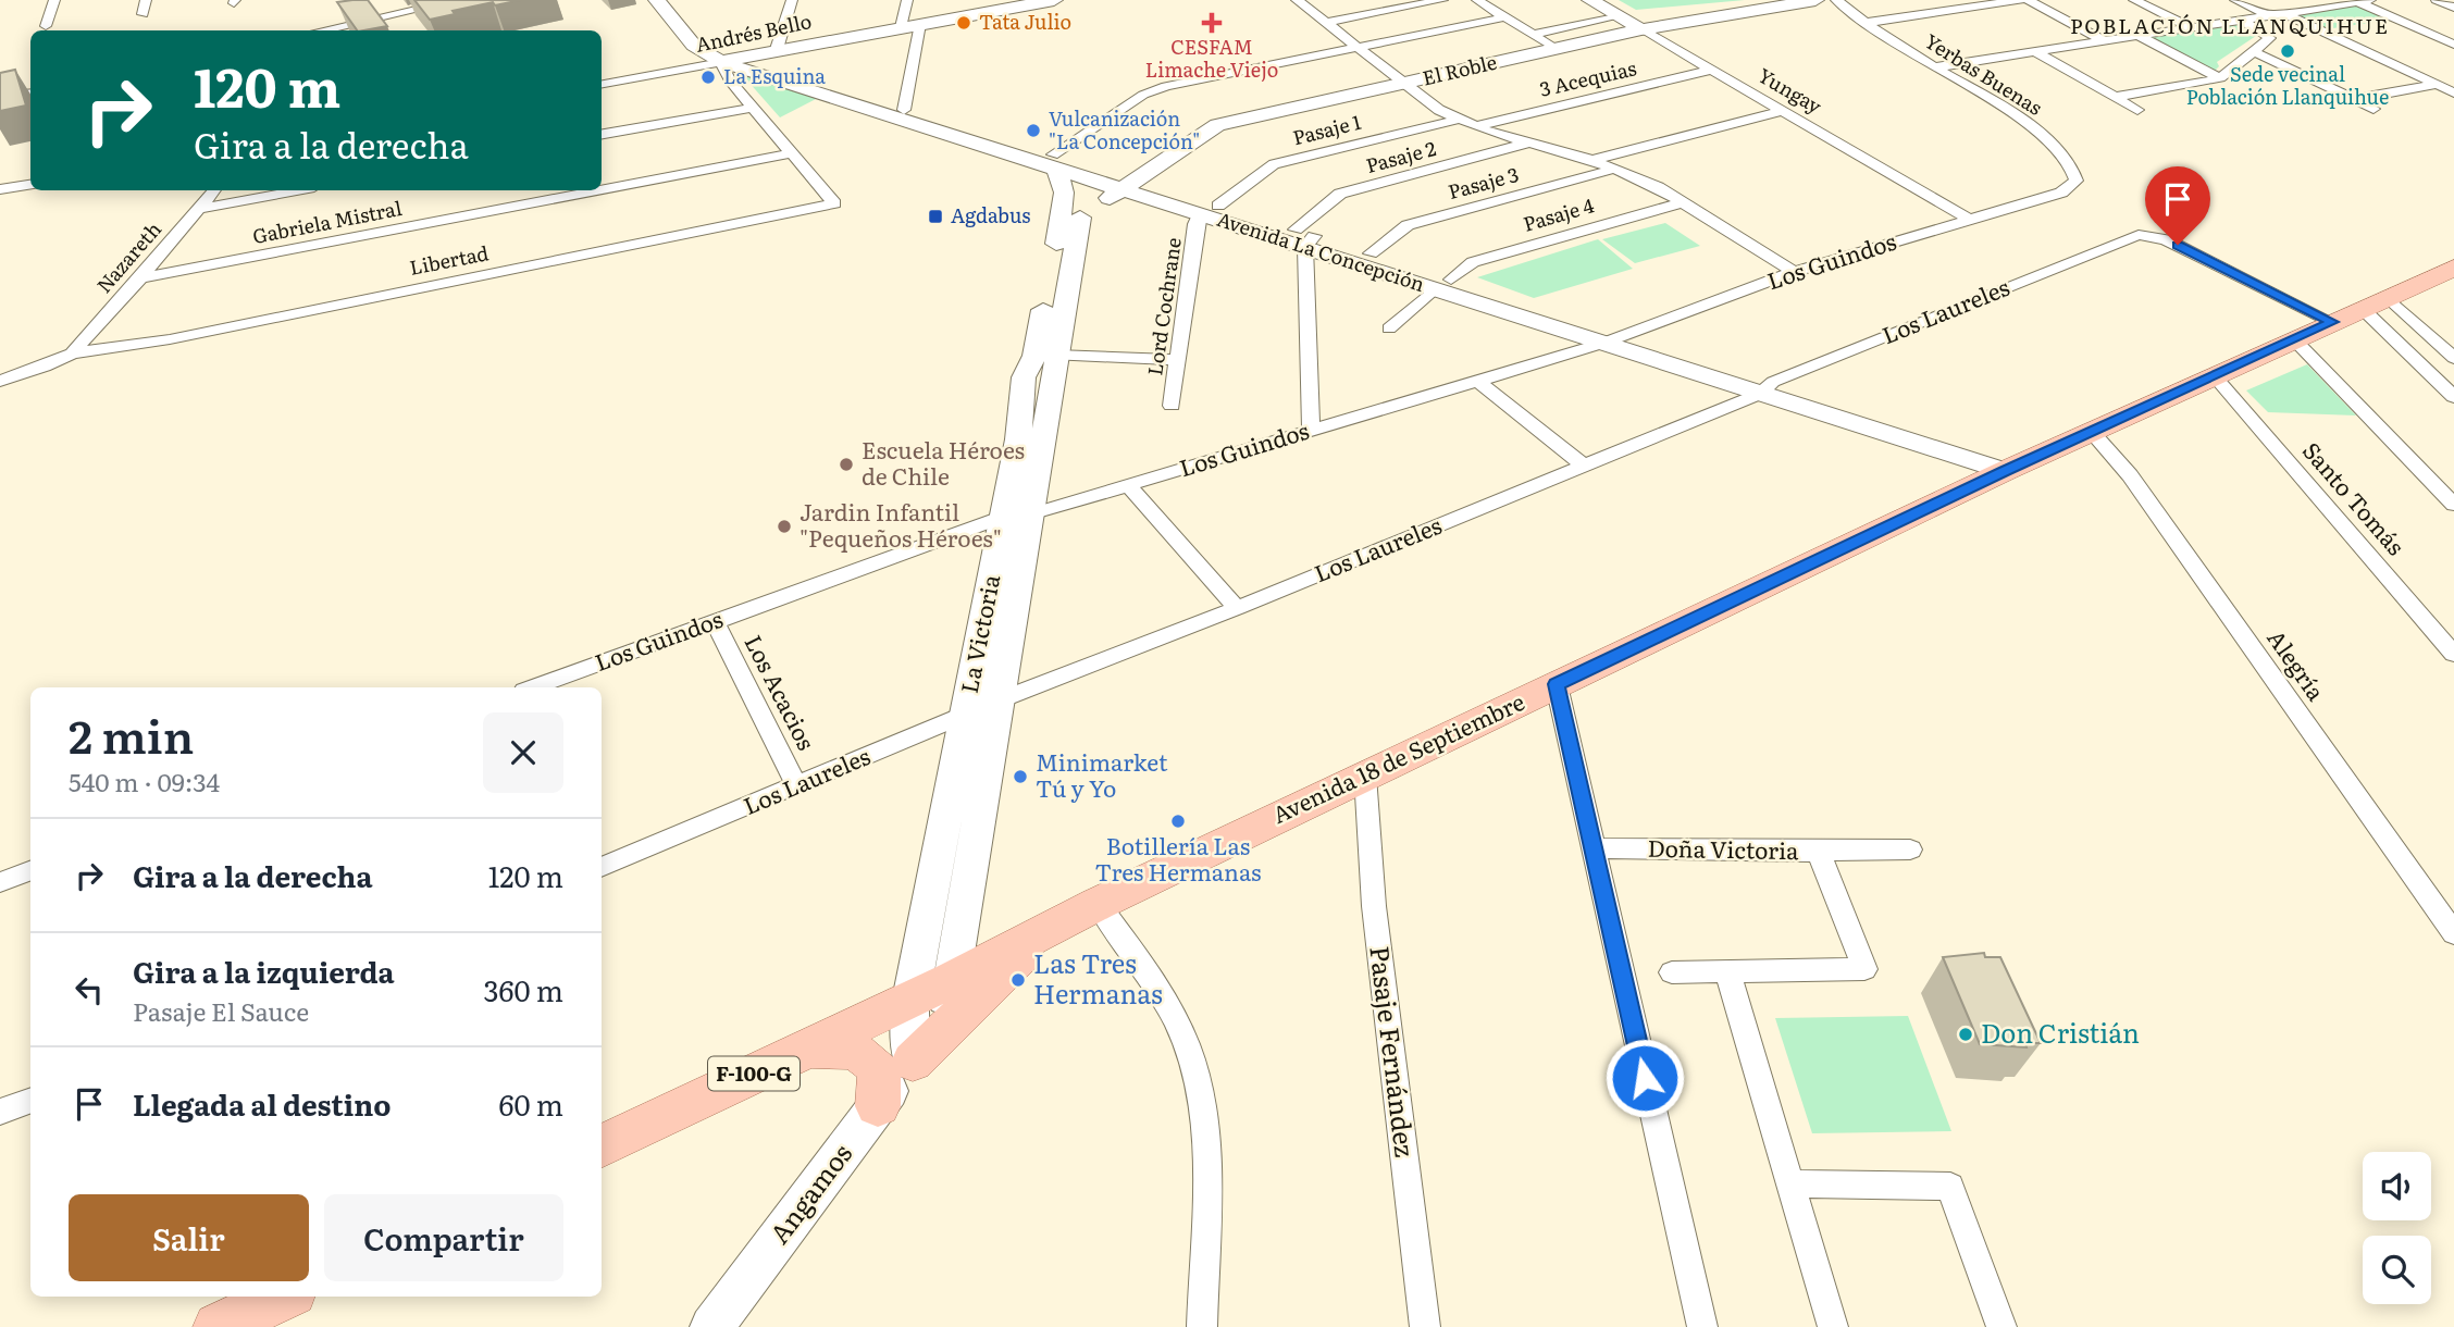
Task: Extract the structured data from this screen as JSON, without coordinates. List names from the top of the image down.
{
  "streets": {
    "main road": ["Avenida 18 de Septiembre", "F-100-G"],
    "street": [
      "Andrés Bello",
      "El Roble",
      "Yerbas Buenas",
      "3 Acequias",
      "Yungay",
      "Pasaje 1",
      "Pasaje 2",
      "Pasaje 3",
      "Pasaje 4",
      "Gabriela Mistral",
      "Avenida La Concepción",
      "Nazareth",
      "Libertad",
      "Los Guindos",
      "Lord Cochrane",
      "Los Laureles",
      "Santo Tomás",
      "La Victoria",
      "Alegría",
      "Los Acacios",
      "Doña Victoria",
      "Pasaje Fernández",
      "Angamos"
    ]
  },
  "crossings": [
    ["Andrés Bello", "Avenida La Concepción"],
    ["El Roble", "Yungay"],
    ["El Roble", "Avenida La Concepción"],
    ["Yerbas Buenas", "Yungay"],
    ["Yerbas Buenas", "Los Guindos"],
    ["3 Acequias", "Yungay"],
    ["Yungay", "Los Guindos"],
    ["Pasaje 1", "Avenida La Concepción"],
    ["Pasaje 1", "Lord Cochrane"],
    ["Pasaje 2", "Avenida La Concepción"],
    ["Pasaje 3", "Avenida La Concepción"],
    ["Pasaje 4", "Avenida La Concepción"],
    ["Gabriela Mistral", "Nazareth"],
    ["Gabriela Mistral", "Libertad"],
    ["Avenida La Concepción", "Los Guindos"],
    ["Avenida La Concepción", "Lord Cochrane"],
    ["Avenida La Concepción", "Los Laureles"],
    ["Avenida La Concepción", "La Victoria"],
    ["Avenida La Concepción", "Avenida 18 de Septiembre"],
    ["Nazareth", "Libertad"],
    ["Los Guindos", "La Victoria"],
    ["Los Guindos", "Los Acacios"],
    ["Los Laureles", "La Victoria"],
    ["Los Laureles", "Los Acacios"],
    ["Los Laureles", "Avenida 18 de Septiembre"],
    ["Santo Tomás", "Avenida 18 de Septiembre"],
    ["La Victoria", "Avenida 18 de Septiembre"],
    ["La Victoria", "Angamos"],
    ["Alegría", "Avenida 18 de Septiembre"],
    ["Avenida 18 de Septiembre", "Pasaje Fernández"],
    ["Avenida 18 de Septiembre", "Angamos"]
  ],
  "districts": ["POBLACIÓN LLANQUIHUE"],
  "places": {
    "other": [
      "Tata Julio",
      "Sede vecinal Población Llanquihue",
      "La Esquina",
      "Vulcanización \"La Concepción\"",
      "Escuela Héroes de Chile",
      "Jardin Infantil \"Pequeños Héroes\"",
      "Minimarket Tú y Yo",
      "Botillería Las Tres Hermanas",
      "Las Tres Hermanas",
      "Don Cristián"
    ],
    "health": ["CESFAM Limache Viejo"],
    "transit": ["Agdabus"]
  },
  "page": {
    "turn": ["120 m", "Gira a la derecha"],
    "heading": ["2 min", "540 m · 09:34"],
    "list": [
      {
        "name": "Gira a la derecha",
        "value": "120 m"
      },
      {
        "name": "Gira a la izquierda",
        "note": "Pasaje El Sauce",
        "value": "360 m"
      },
      {
        "name": "Llegada al destino",
        "value": "60 m"
      }
    ],
    "buttons": ["Salir", "Compartir"]
  }
}
